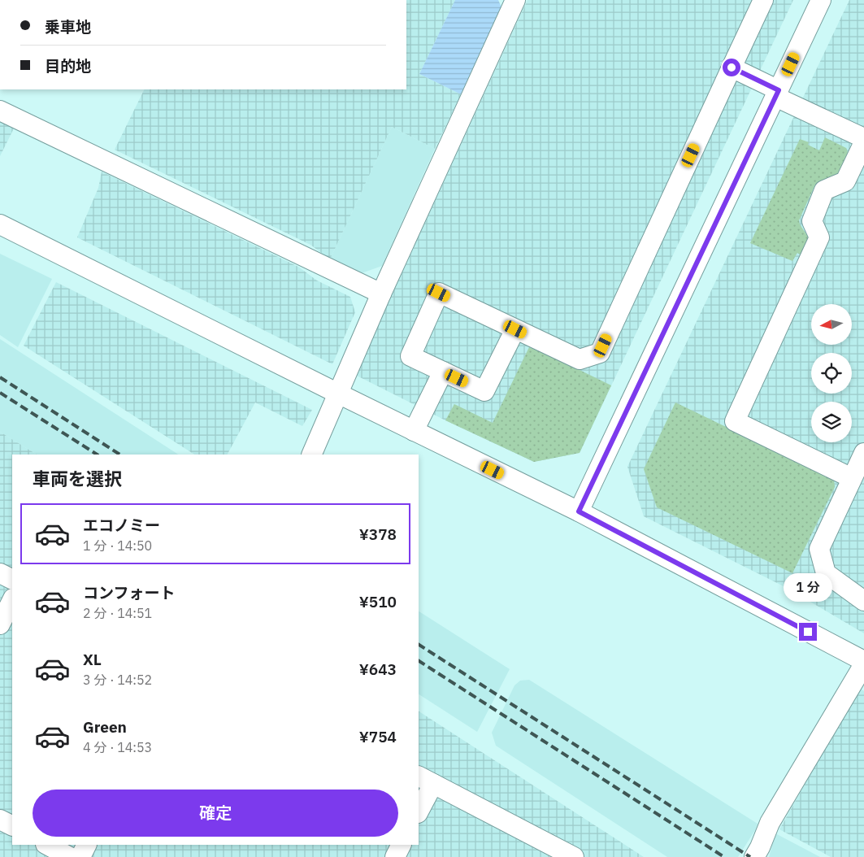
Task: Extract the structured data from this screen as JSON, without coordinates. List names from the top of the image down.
{
  "north": "left",
  "page": {
    "banner": ["乗車地", "目的地"],
    "heading": "車両を選択",
    "list": [
      {
        "name": "エコノミー",
        "note": "1 分 · 14:50",
        "value": "¥378"
      },
      {
        "name": "コンフォート",
        "note": "2 分 · 14:51",
        "value": "¥510"
      },
      {
        "name": "XL",
        "note": "3 分 · 14:52",
        "value": "¥643"
      },
      {
        "name": "Green",
        "note": "4 分 · 14:53",
        "value": "¥754"
      }
    ],
    "bubble": "1 分",
    "buttons": "確定"
  }
}
